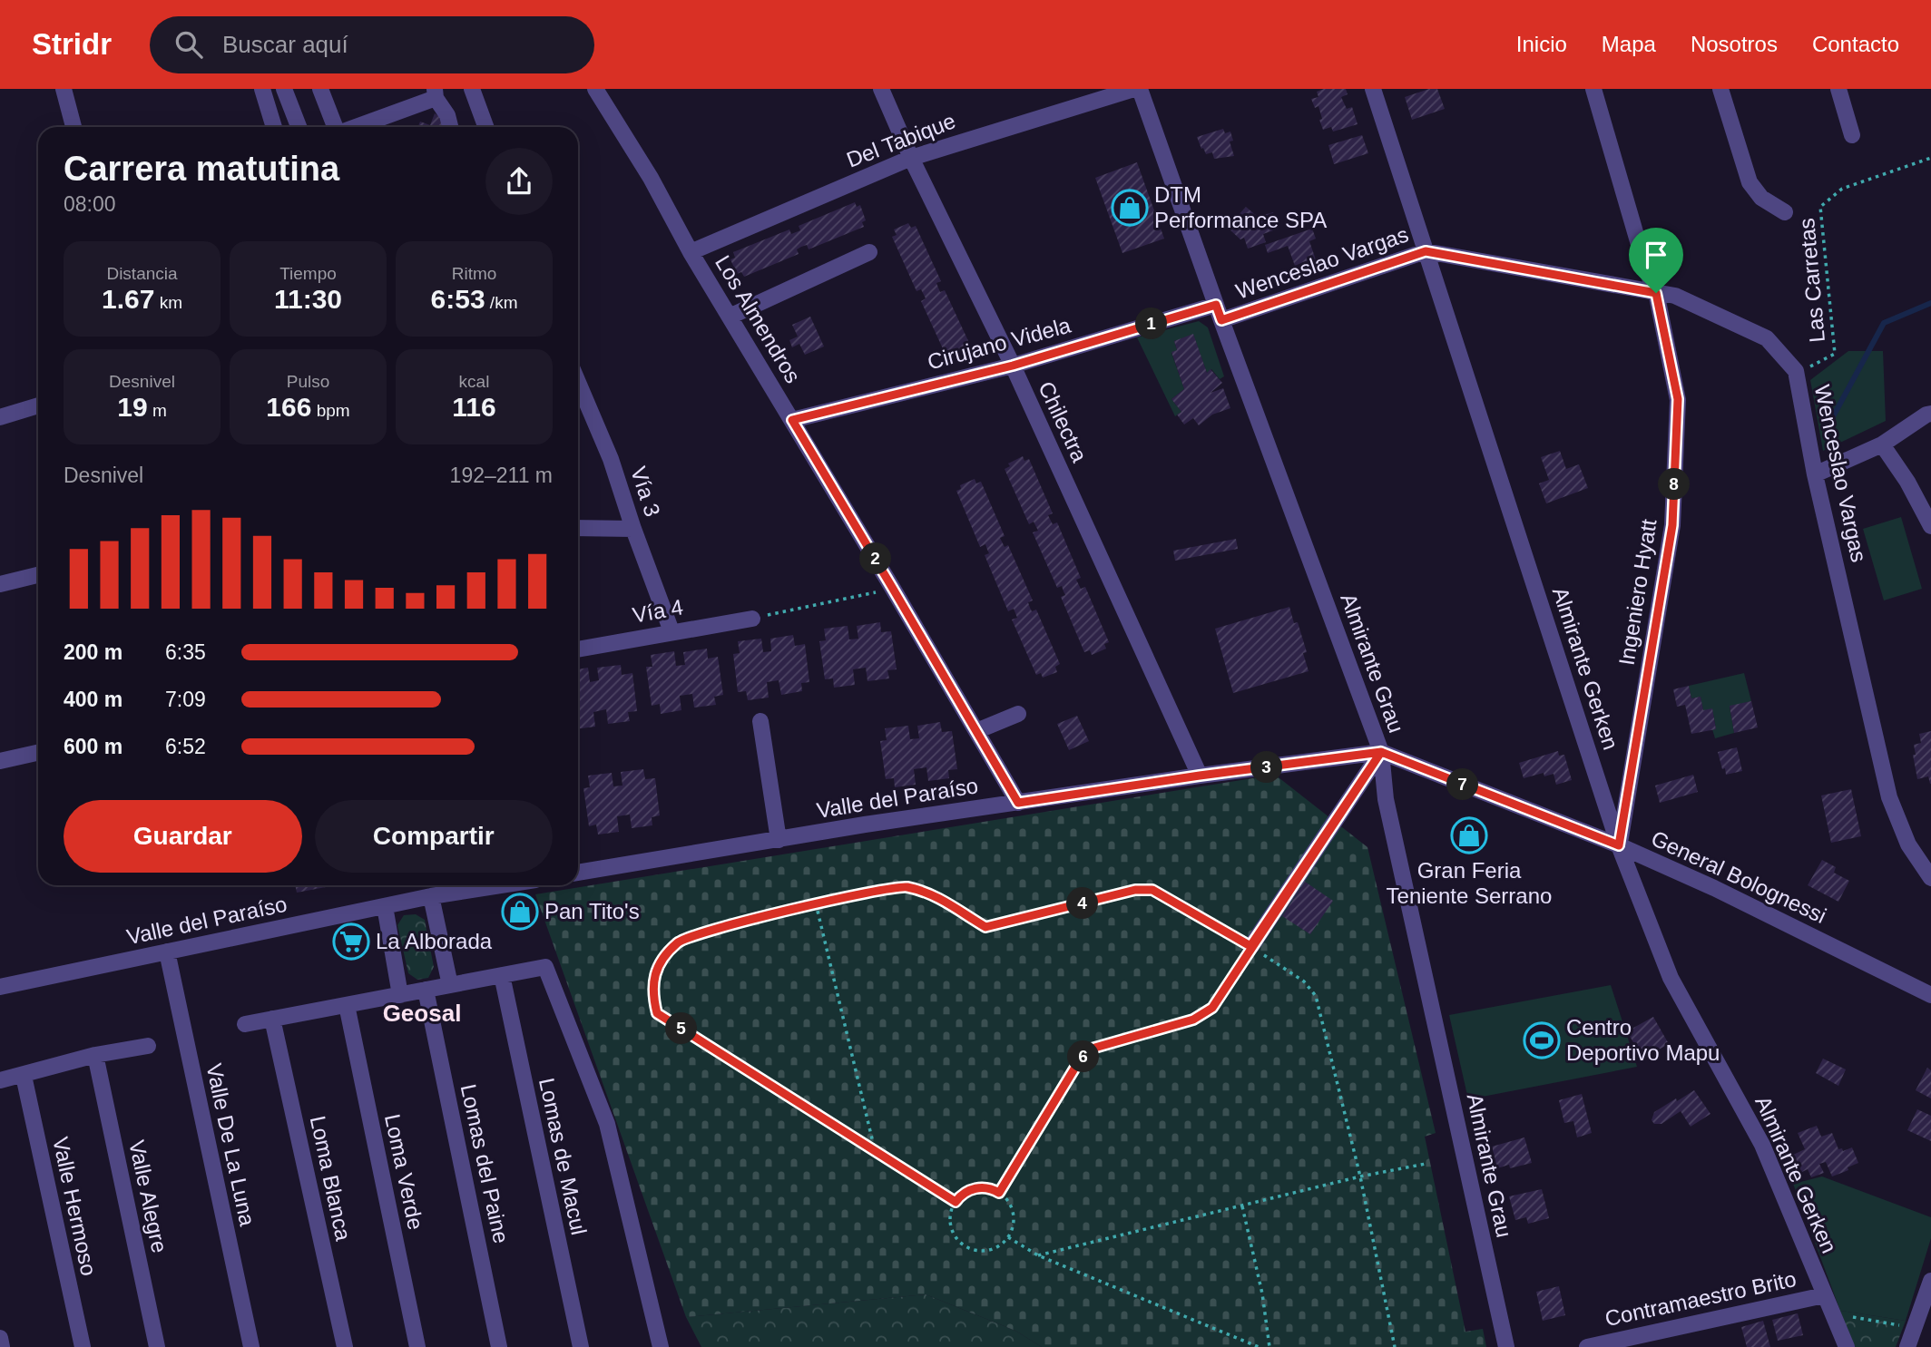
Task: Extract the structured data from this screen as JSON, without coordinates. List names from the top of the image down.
{
  "streets": {
    "street": [
      "Del Tabique",
      "Wenceslao Vargas",
      "Los Almendros",
      "Cirujano Videla",
      "Chilectra",
      "Vía 3",
      "Ingeniero Hyatt",
      "Vía 4",
      "Almirante Grau",
      "Almirante Gerken",
      "Valle del Paraíso",
      "General Bolognessi",
      "Valle De La Luna",
      "Lomas de Macul",
      "Lomas del Paine",
      "Loma Verde",
      "Loma Blanca",
      "Valle Alegre",
      "Valle Hermoso",
      "Contramaestro Brito"
    ],
    "path": ["Las Carretas"]
  },
  "crossings": [
    ["Del Tabique", "Los Almendros"],
    ["Del Tabique", "Chilectra"],
    ["Wenceslao Vargas", "Las Carretas"],
    ["Wenceslao Vargas", "Cirujano Videla"],
    ["Wenceslao Vargas", "Ingeniero Hyatt"],
    ["Wenceslao Vargas", "Almirante Grau"],
    ["Wenceslao Vargas", "Almirante Gerken"],
    ["Los Almendros", "Cirujano Videla"],
    ["Los Almendros", "Valle del Paraíso"],
    ["Cirujano Videla", "Chilectra"],
    ["Cirujano Videla", "Almirante Grau"],
    ["Chilectra", "Valle del Paraíso"],
    ["Vía 3", "Vía 4"],
    ["Ingeniero Hyatt", "Almirante Gerken"],
    ["Ingeniero Hyatt", "General Bolognessi"],
    ["Almirante Grau", "Valle del Paraíso"],
    ["Almirante Grau", "General Bolognessi"],
    ["Almirante Gerken", "General Bolognessi"],
    ["Almirante Gerken", "Contramaestro Brito"],
    ["Valle del Paraíso", "General Bolognessi"],
    ["Valle del Paraíso", "Valle De La Luna"]
  ],
  "districts": ["Geosal"],
  "places": {
    "shop": ["DTM Performance SPA", "Gran Feria Teniente Serrano", "Pan Tito's"],
    "supermarket": ["La Alborada"],
    "sports": ["Centro Deportivo Mapu"]
  },
  "page": {
    "header": "Stridr",
    "search": "Buscar aquí",
    "nav": [
      "Inicio",
      "Mapa",
      "Nosotros",
      "Contacto"
    ],
    "heading": ["Carrera matutina", "08:00"],
    "stats": [
      ["Distancia", "1.67 km"],
      ["Tiempo", "11:30"],
      ["Ritmo", "6:53 /km"],
      ["Desnivel", "19 m"],
      ["Pulso", "166 bpm"],
      ["kcal", "116"]
    ],
    "pins": [
      "1",
      "8",
      "2",
      "3",
      "7",
      "4",
      "5",
      "6"
    ],
    "chart": ["Desnivel", "192–211 m"],
    "list": [
      {
        "name": "200 m",
        "note": "6:35"
      },
      {
        "name": "400 m",
        "note": "7:09"
      },
      {
        "name": "600 m",
        "note": "6:52"
      }
    ],
    "buttons": ["Guardar", "Compartir"]
  }
}
